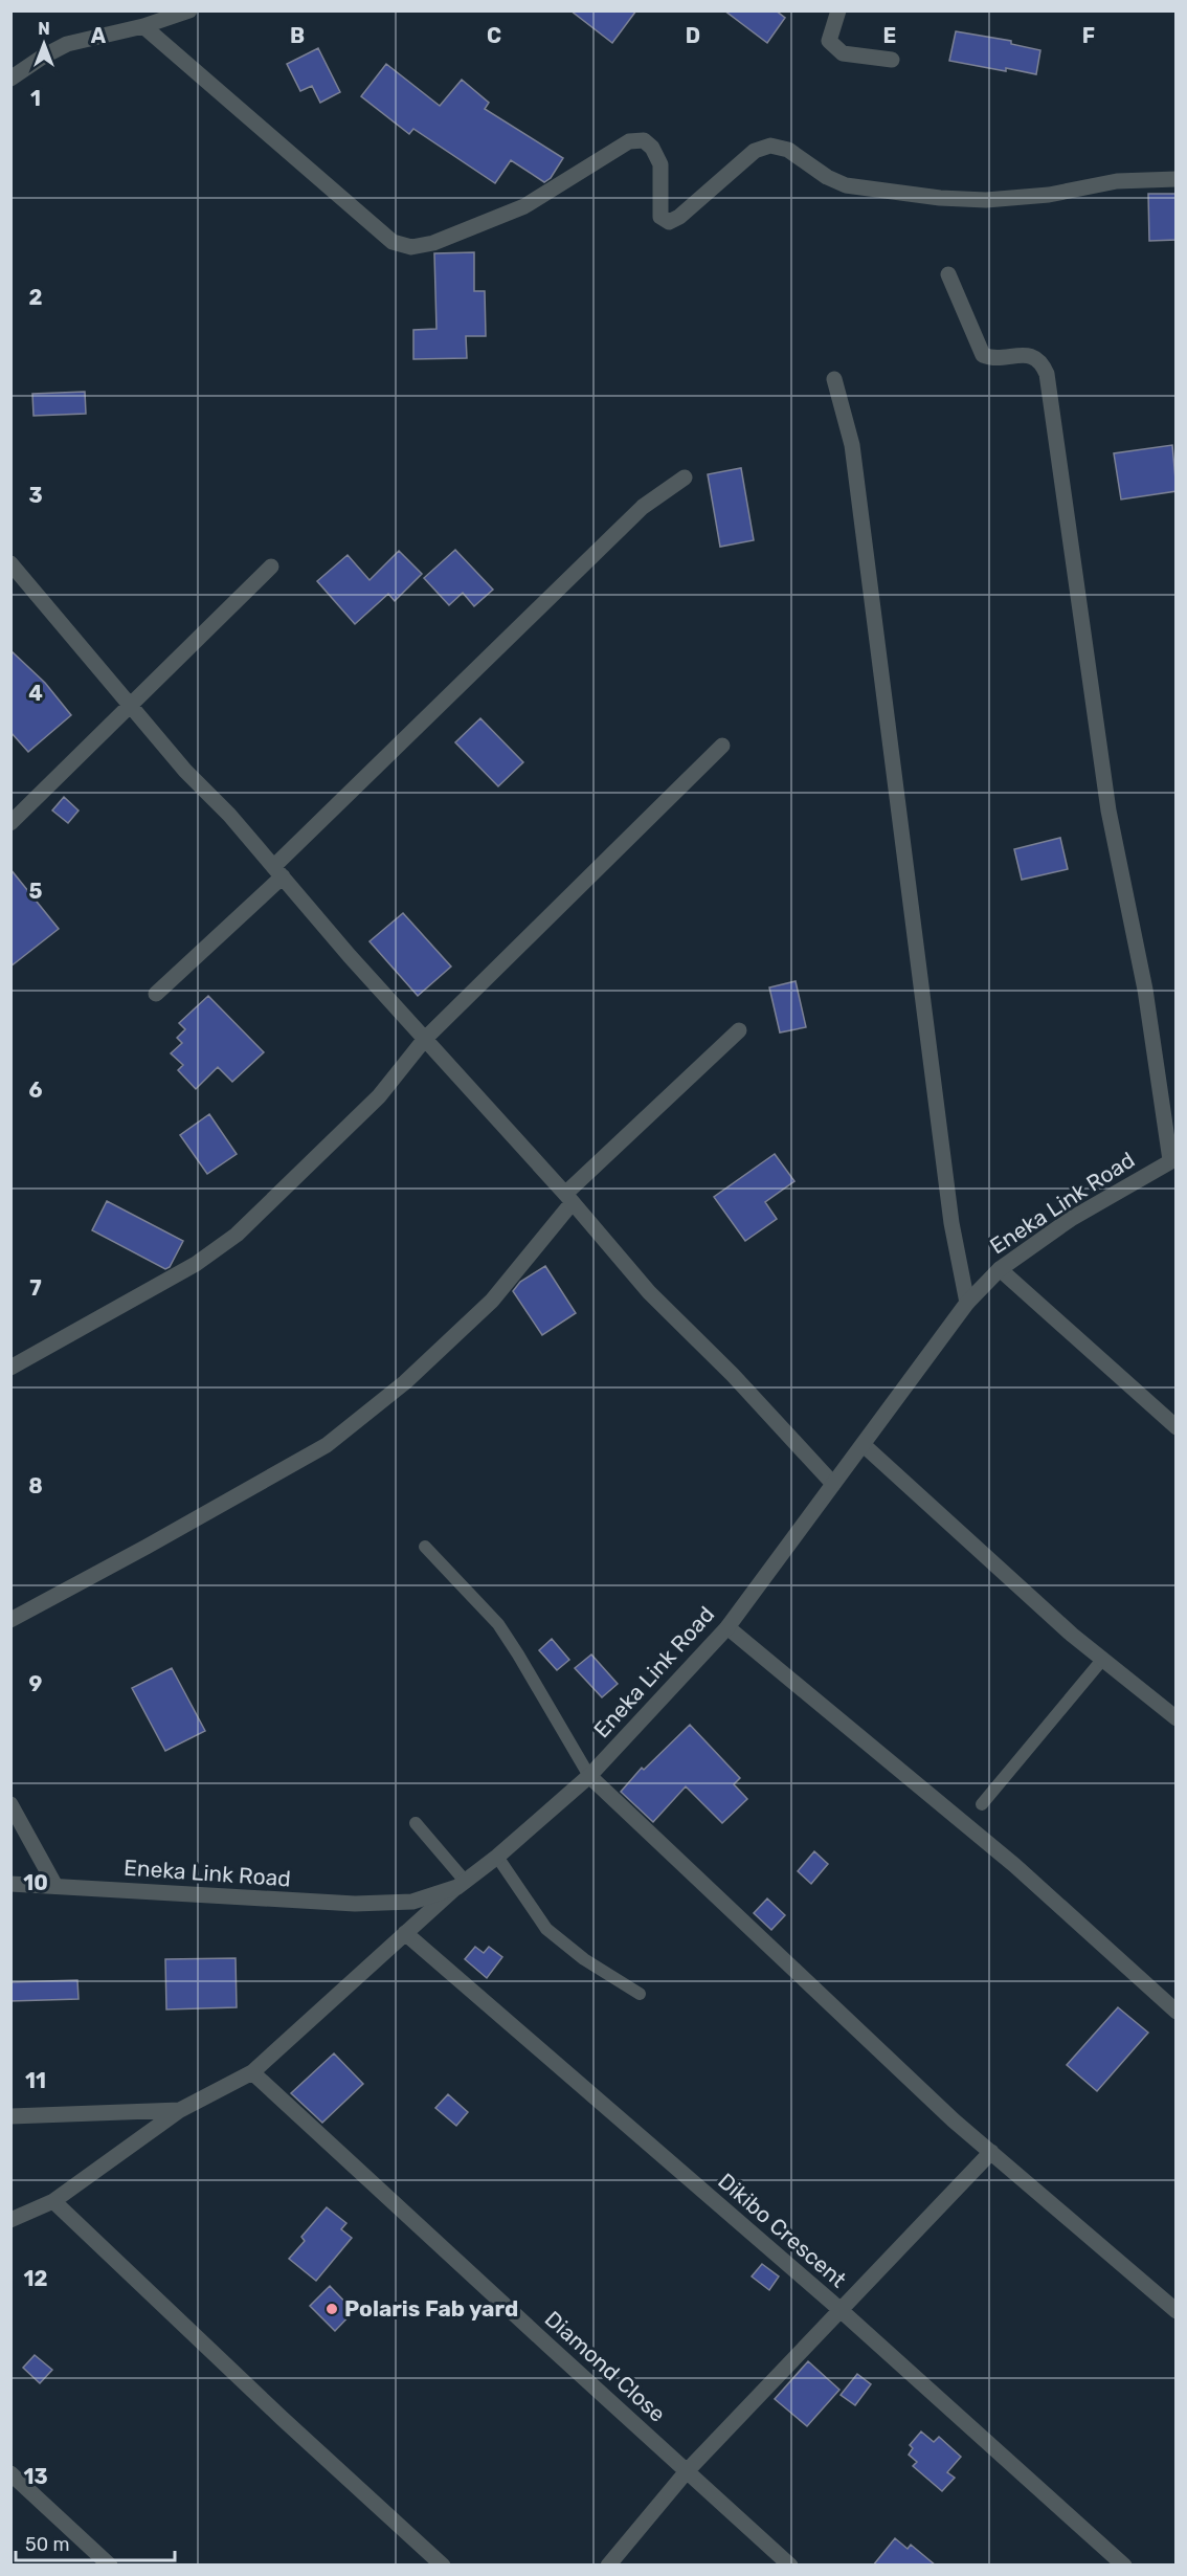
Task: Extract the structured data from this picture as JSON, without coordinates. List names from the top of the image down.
{
  "streets": {
    "street": ["Eneka Link Road", "Dikibo Crescent", "Diamond Close"]
  },
  "places": ["Polaris Fab yard"],
  "scale_bar": "50 m",
  "north": "top",
  "grid": {
    "columns": [
      "A",
      "B",
      "C",
      "D",
      "E",
      "F"
    ],
    "rows": [
      "1",
      "2",
      "3",
      "4",
      "5",
      "6",
      "7",
      "8",
      "9",
      "10",
      "11",
      "12",
      "13"
    ]
  }
}
